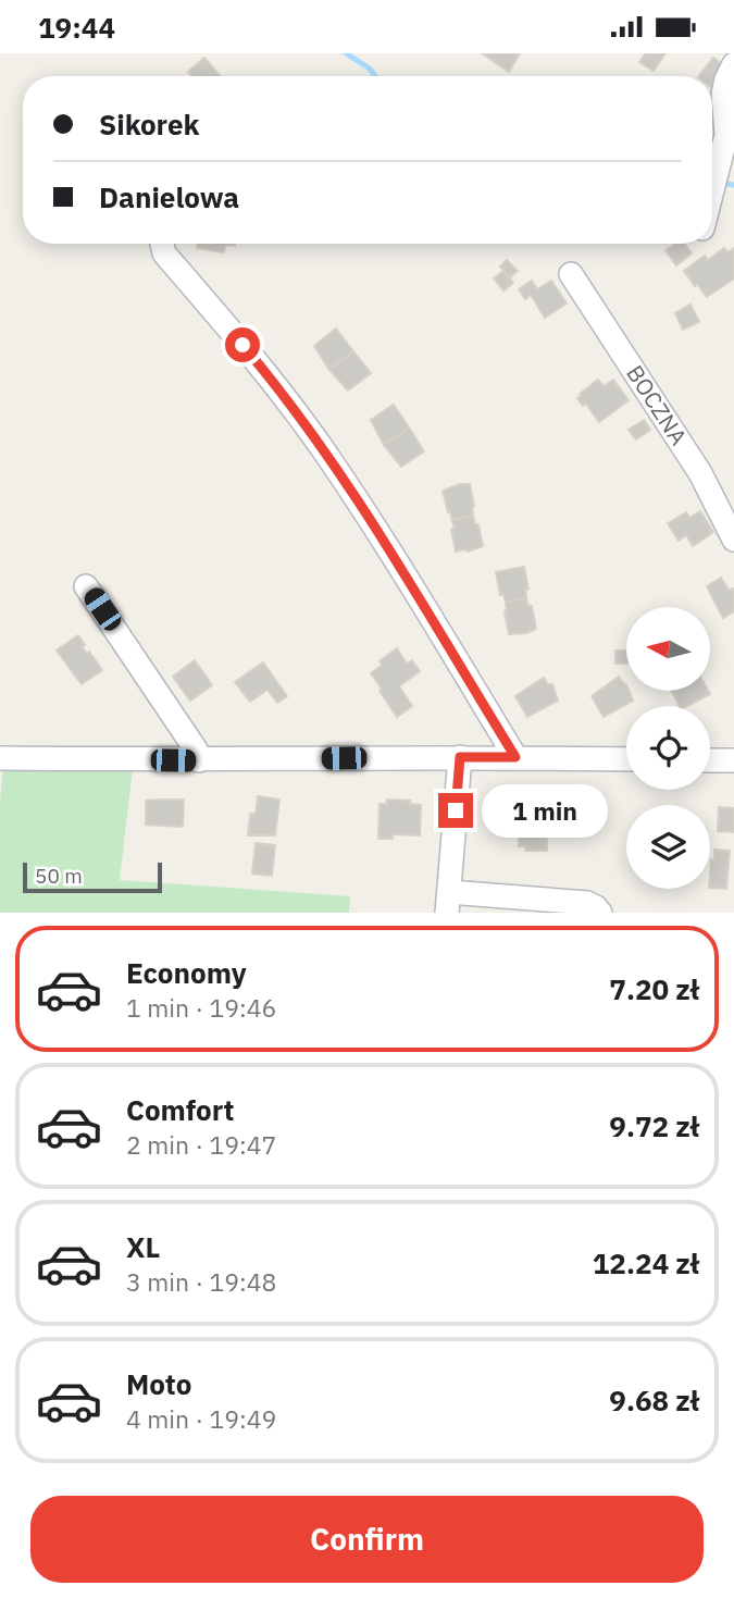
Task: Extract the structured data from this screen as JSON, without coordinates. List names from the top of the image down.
{
  "streets": {
    "street": ["BOCZNA"]
  },
  "scale_bar": "50 m",
  "north": "left",
  "page": {
    "status": "19:44",
    "banner": ["Sikorek", "Danielowa"],
    "bubble": "1 min",
    "scale": "50 m",
    "list": [
      {
        "name": "Economy",
        "note": "1 min · 19:46",
        "value": "7.20 zł"
      },
      {
        "name": "Comfort",
        "note": "2 min · 19:47",
        "value": "9.72 zł"
      },
      {
        "name": "XL",
        "note": "3 min · 19:48",
        "value": "12.24 zł"
      },
      {
        "name": "Moto",
        "note": "4 min · 19:49",
        "value": "9.68 zł"
      }
    ],
    "buttons": "Confirm"
  }
}
